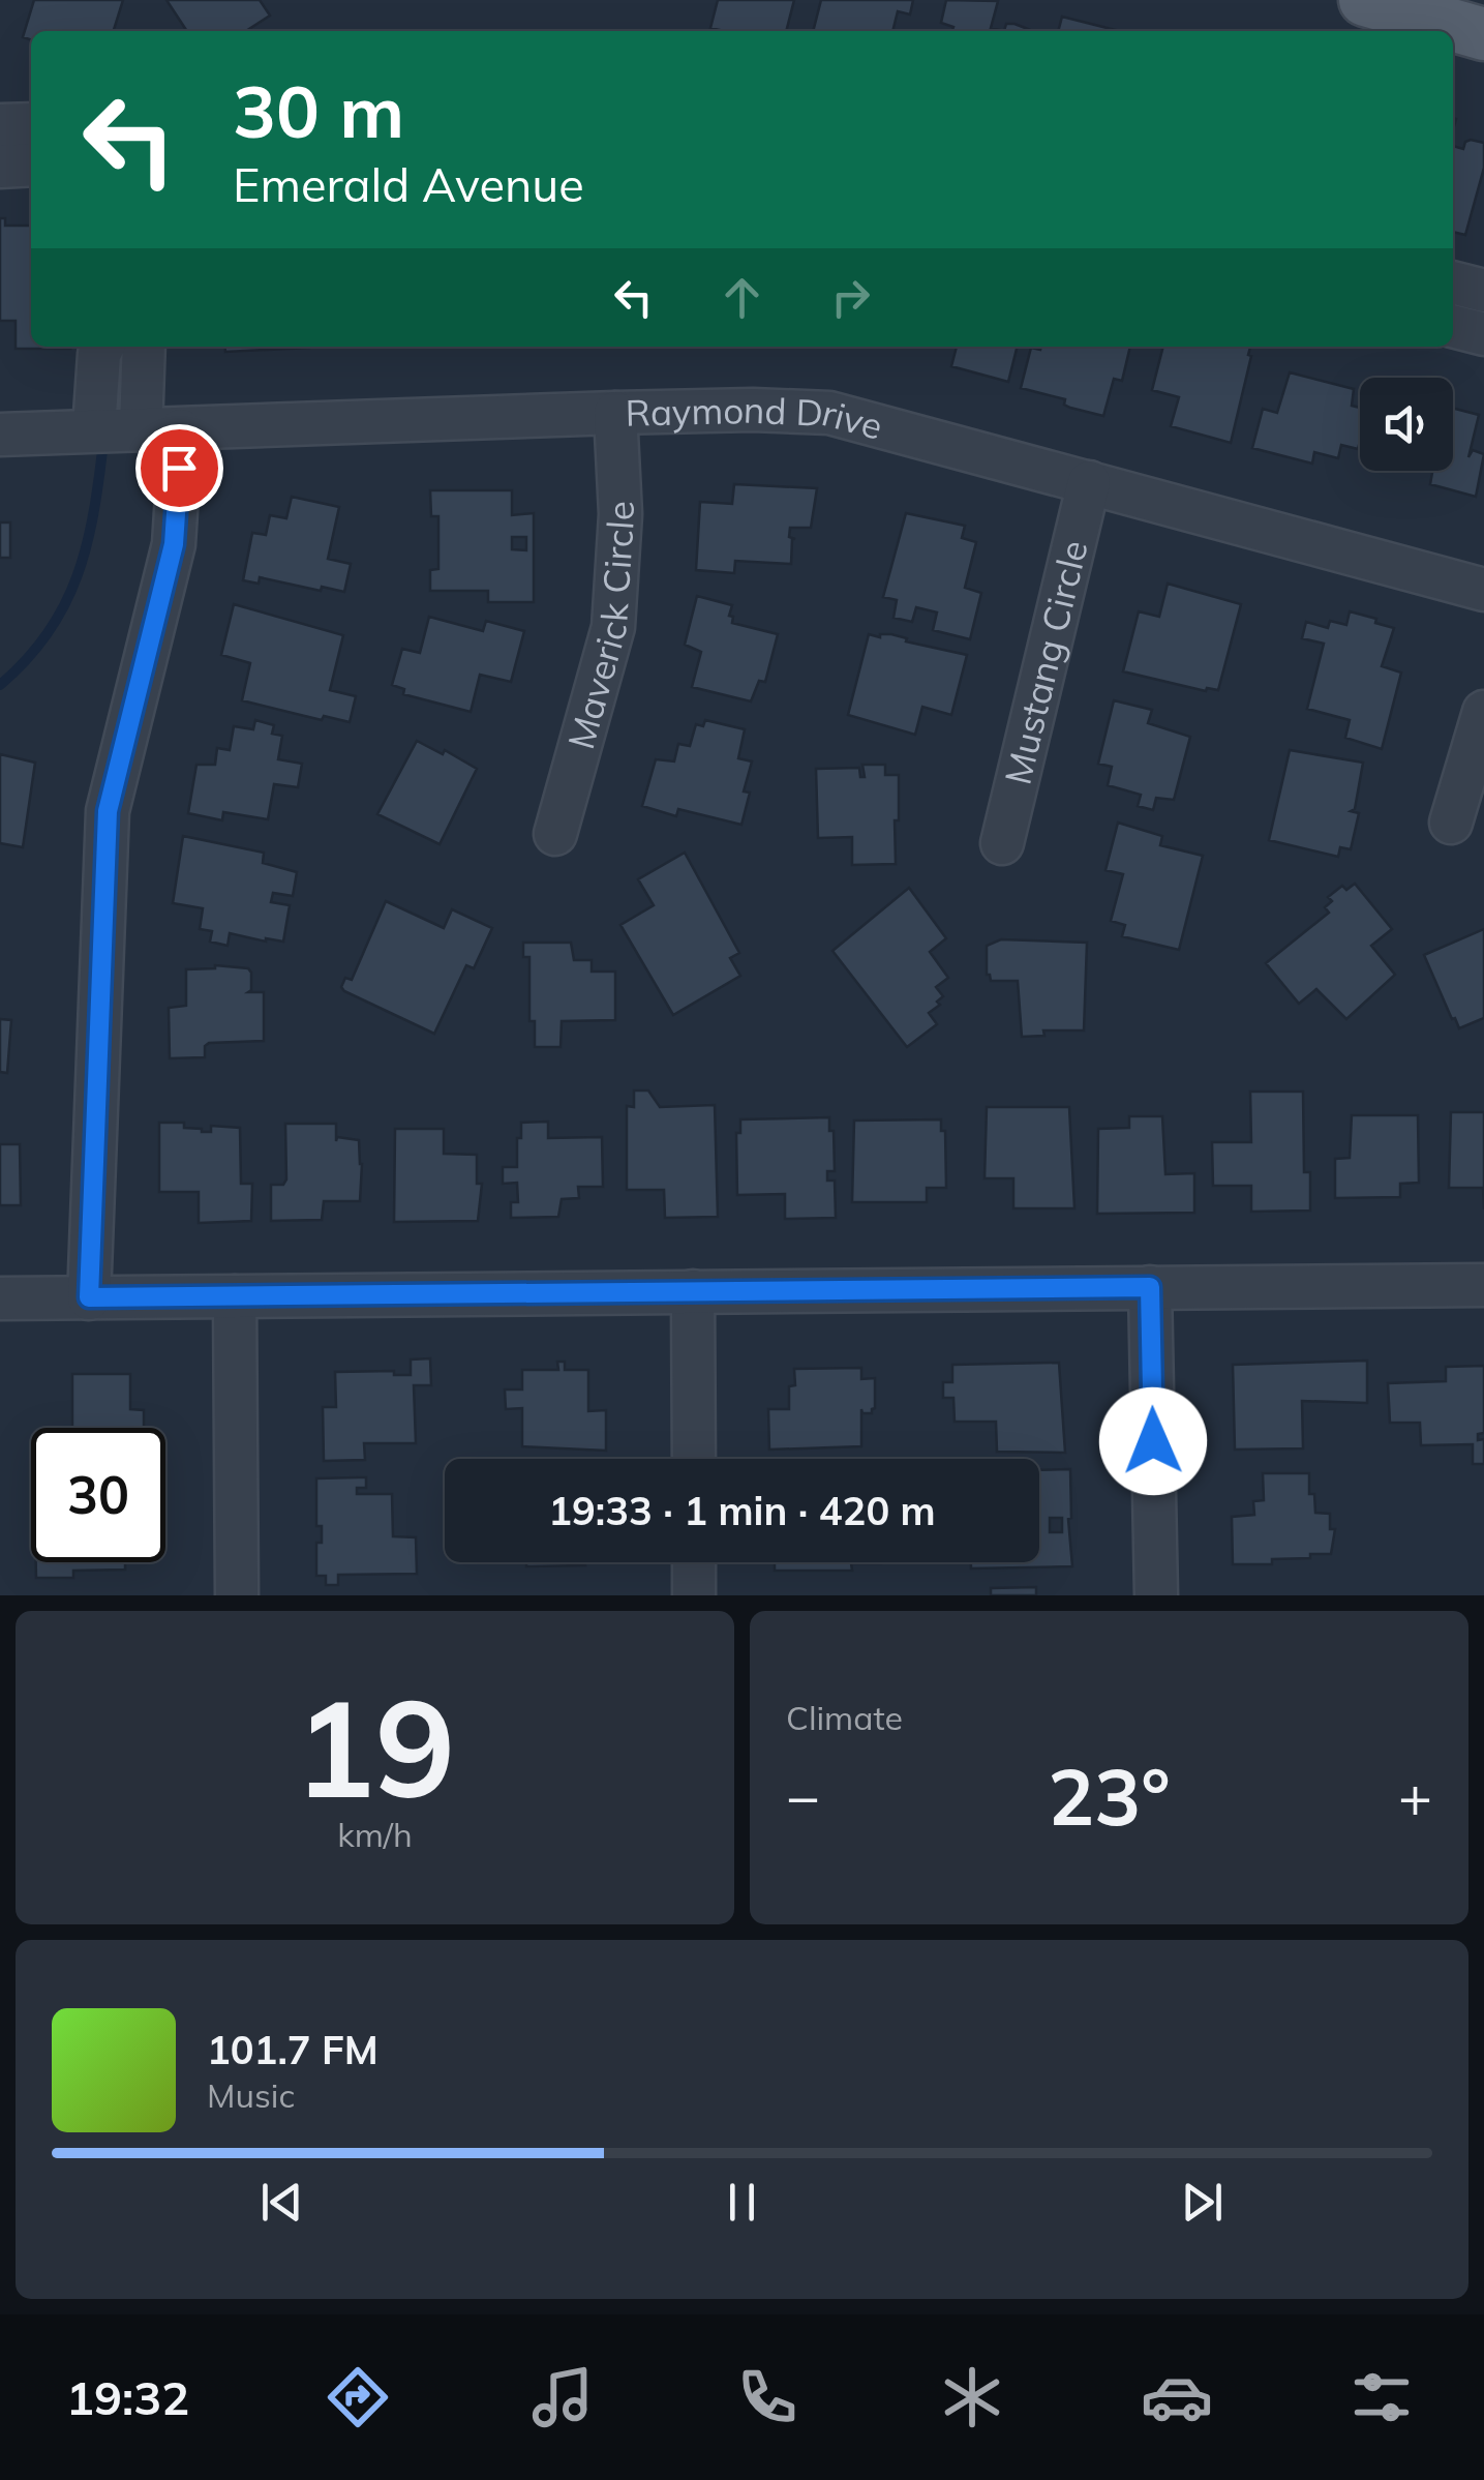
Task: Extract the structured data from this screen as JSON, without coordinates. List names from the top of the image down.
{
  "streets": {
    "street": ["Raymond Drive", "Maverick Circle", "Mustang Circle"]
  },
  "crossings": [
    ["Raymond Drive", "Maverick Circle"],
    ["Raymond Drive", "Mustang Circle"]
  ],
  "page": {
    "turn": ["30 m", "Emerald Avenue"],
    "limit": "30",
    "trip": "19:33 · 1 min · 420 m",
    "tile": [
      ["19", "km/h"],
      "Climate"
    ],
    "heat": ["−", "23°", "+"],
    "song": ["101.7 FM", "Music"],
    "tabs": "19:32"
  }
}
